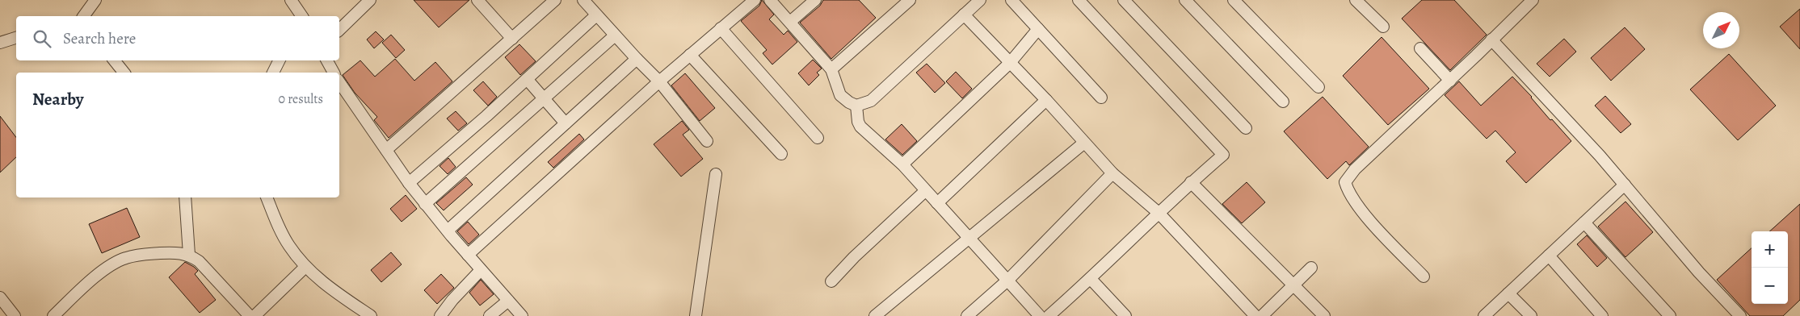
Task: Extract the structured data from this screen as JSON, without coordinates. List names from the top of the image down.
{
  "north": "top right",
  "page": {
    "search": "Search here",
    "heading": ["Nearby", "0 results"],
    "map_buttons": ["+", "−"]
  }
}
